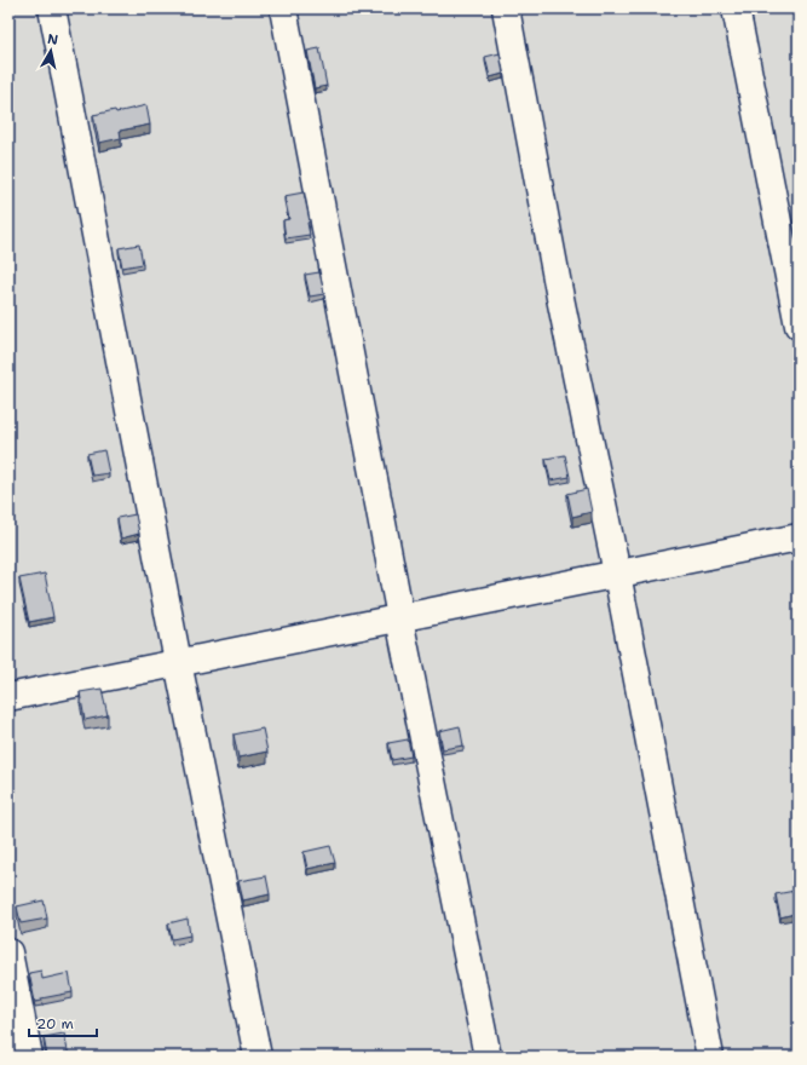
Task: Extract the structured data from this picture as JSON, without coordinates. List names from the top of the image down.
{
  "scale_bar": "20 m",
  "north": "top"
}
